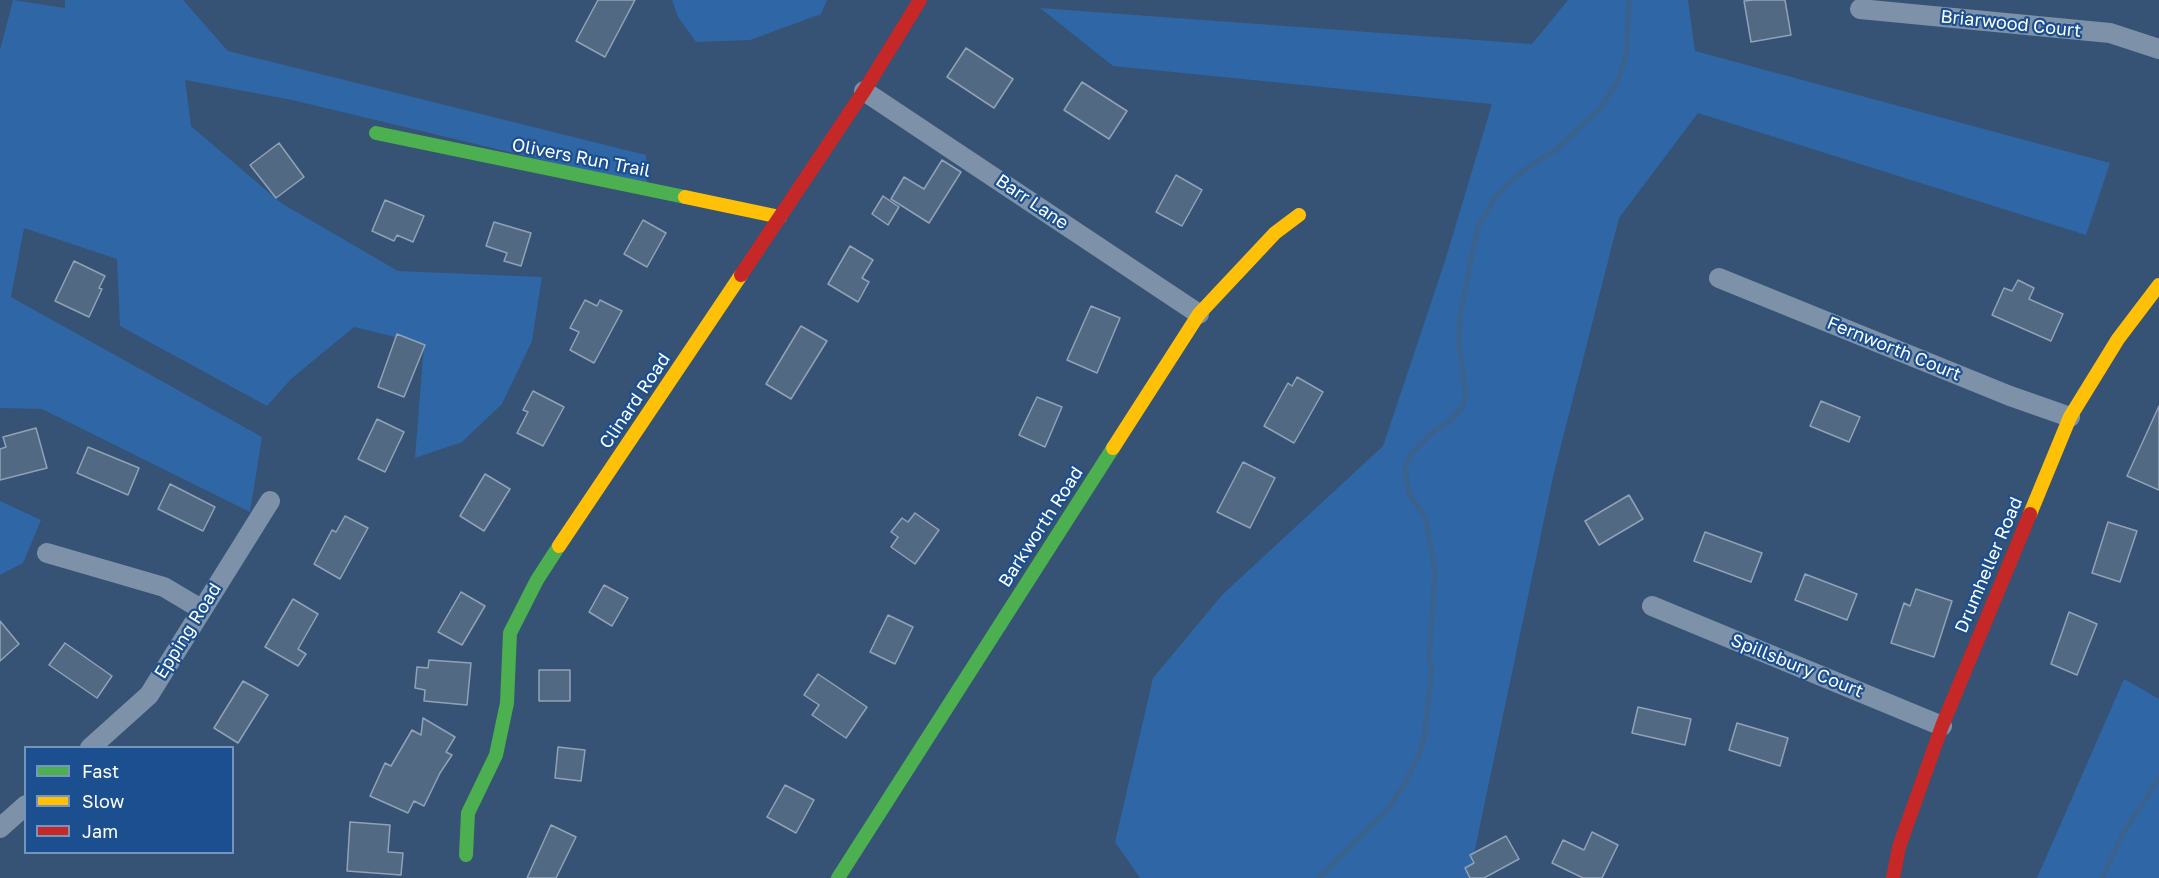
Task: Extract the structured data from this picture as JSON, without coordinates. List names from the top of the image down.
{
  "streets": {
    "street": [
      "Briarwood Court",
      "Olivers Run Trail",
      "Barr Lane",
      "Fernworth Court",
      "Clinard Road",
      "Barkworth Road",
      "Drumheller Road",
      "Epping Road",
      "Spillsbury Court"
    ]
  },
  "crossings": [
    ["Olivers Run Trail", "Clinard Road"],
    ["Barr Lane", "Clinard Road"],
    ["Barr Lane", "Barkworth Road"],
    ["Fernworth Court", "Drumheller Road"],
    ["Drumheller Road", "Spillsbury Court"]
  ],
  "legend": ["Fast", "Slow", "Jam"]
}
